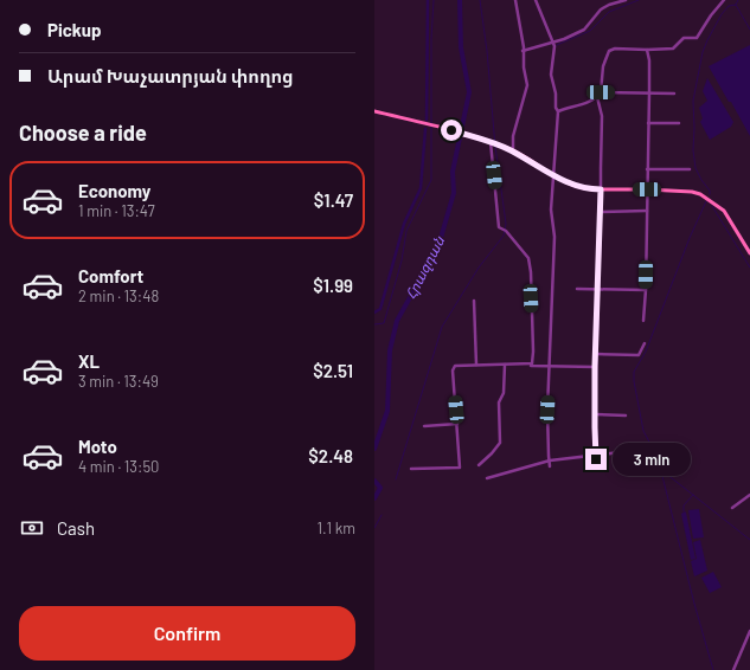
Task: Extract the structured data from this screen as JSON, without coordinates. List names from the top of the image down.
{
  "water": ["Հրազդան"],
  "page": {
    "banner": ["Pickup", "Արամ Խաչատրյան փողոց"],
    "heading": "Choose a ride",
    "list": [
      {
        "name": "Economy",
        "note": "1 min · 13:47",
        "value": "$1.47"
      },
      {
        "name": "Comfort",
        "note": "2 min · 13:48",
        "value": "$1.99"
      },
      {
        "name": "XL",
        "note": "3 min · 13:49",
        "value": "$2.51"
      },
      {
        "name": "Moto",
        "note": "4 min · 13:50",
        "value": "$2.48"
      }
    ],
    "bubble": "3 min",
    "pay": ["Cash", "1.1 km"],
    "buttons": "Confirm"
  }
}
